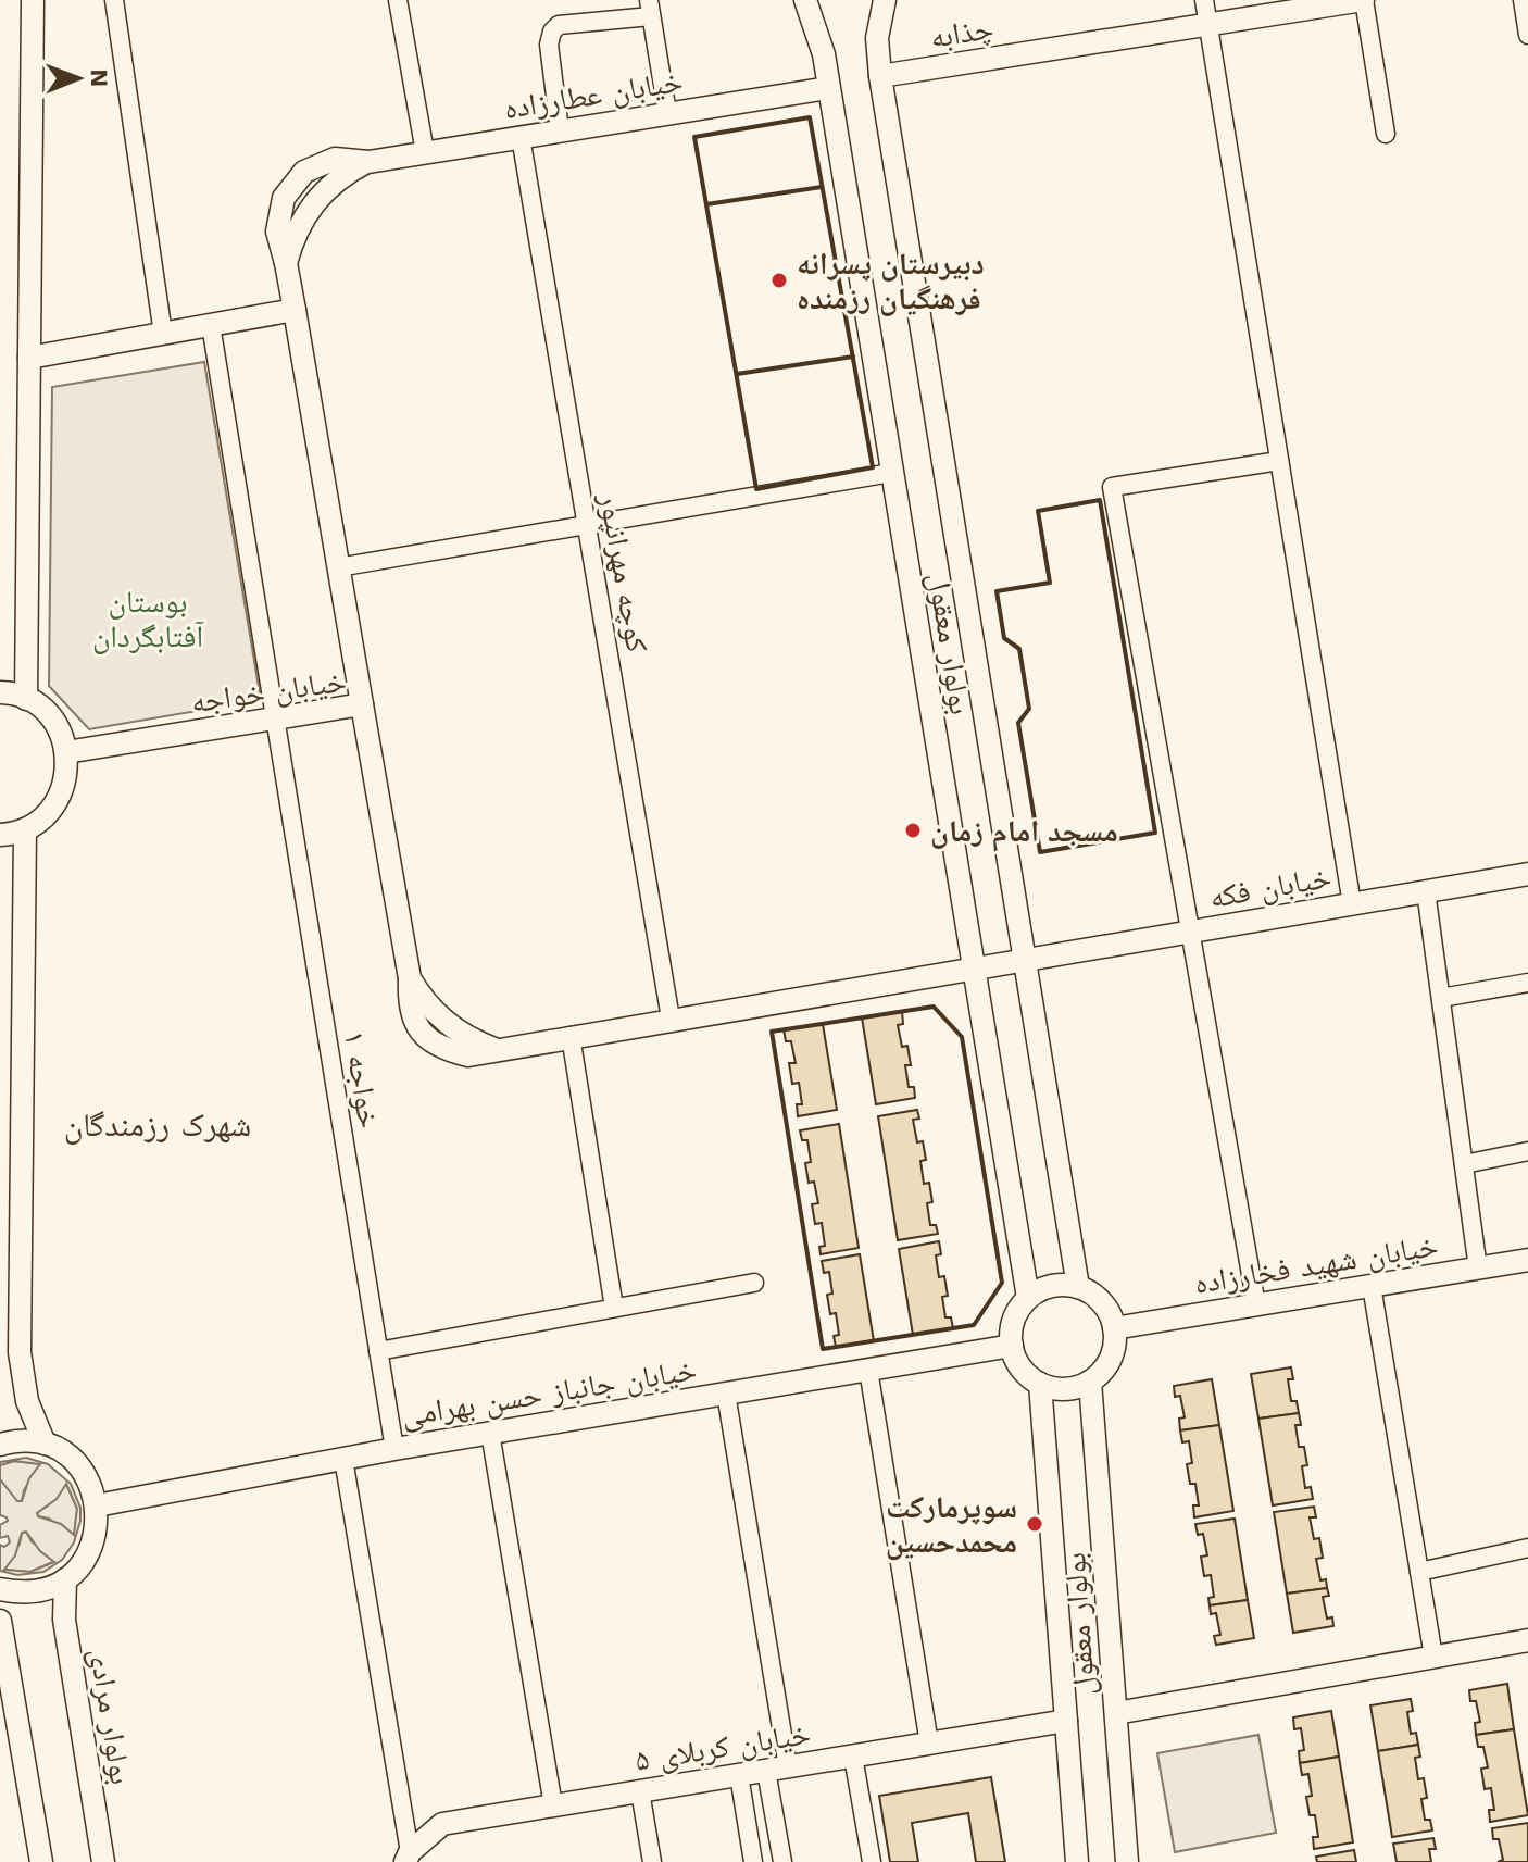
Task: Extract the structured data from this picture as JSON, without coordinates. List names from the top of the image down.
{
  "streets": {
    "street": [
      "چذابه",
      "خیابان عطارزاده",
      "کوچه مهرانپور",
      "بولوار معقول",
      "خیابان خواجه",
      "خیابان فکه",
      "خواجه ۱",
      "خیابان شهید فخارزاده",
      "خیابان جانباز حسن بهرامی",
      "بولوار مرادی",
      "خیابان کربلای ۵"
    ]
  },
  "crossings": [
    ["چذابه", "بولوار معقول"],
    ["خیابان عطارزاده", "کوچه مهرانپور"],
    ["خیابان عطارزاده", "بولوار معقول"],
    ["خیابان عطارزاده", "خیابان خواجه"],
    ["کوچه مهرانپور", "خیابان خواجه"],
    ["بولوار معقول", "خیابان خواجه"],
    ["بولوار معقول", "خیابان فکه"],
    ["بولوار معقول", "خیابان شهید فخارزاده"],
    ["بولوار معقول", "خیابان جانباز حسن بهرامی"],
    ["بولوار معقول", "خیابان کربلای ۵"],
    ["خیابان خواجه", "خیابان فکه"],
    ["خیابان خواجه", "خواجه ۱"],
    ["خواجه ۱", "خیابان جانباز حسن بهرامی"],
    ["خیابان شهید فخارزاده", "خیابان جانباز حسن بهرامی"]
  ],
  "districts": ["شهرک رزمندگان"],
  "parks": ["بوستان آفتابگردان"],
  "places": ["دبیرستان پسرانه فرهنگیان رزمنده", "مسجد امام زمان", "سوپرمارکت محمدحسین"],
  "north": "right"
}
